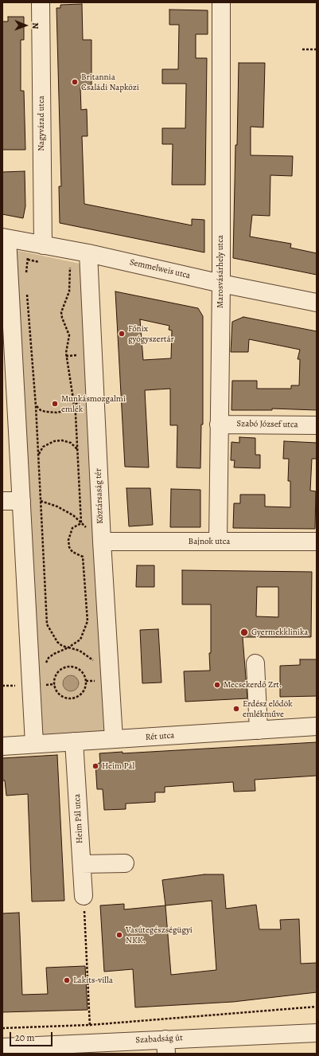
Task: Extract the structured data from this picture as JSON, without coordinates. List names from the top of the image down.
{
  "streets": {
    "street": [
      "Nagyvárad utca",
      "Semmelweis utca",
      "Marosvásárhely utca",
      "Szabó József utca",
      "Köztársaság tér",
      "Bajnok utca",
      "Rét utca",
      "Heim Pál utca",
      "Szabadság út"
    ]
  },
  "crossings": [
    ["Nagyvárad utca", "Semmelweis utca"],
    ["Semmelweis utca", "Marosvásárhely utca"],
    ["Semmelweis utca", "Köztársaság tér"],
    ["Marosvásárhely utca", "Szabó József utca"],
    ["Marosvásárhely utca", "Bajnok utca"],
    ["Köztársaság tér", "Bajnok utca"],
    ["Köztársaság tér", "Rét utca"],
    ["Rét utca", "Heim Pál utca"]
  ],
  "places": [
    "Britannia Családi Napközi",
    "Főnix gyógyszertár",
    "Munkásmozgalmi emlék",
    "Gyermekklinika",
    "Mecsekerdő Zrt.",
    "Erdész elődök emlékműve",
    "Heim Pál",
    "Vasútegészségügyi NKK.",
    "Lakits-villa"
  ],
  "scale_bar": "20 m",
  "north": "right"
}
